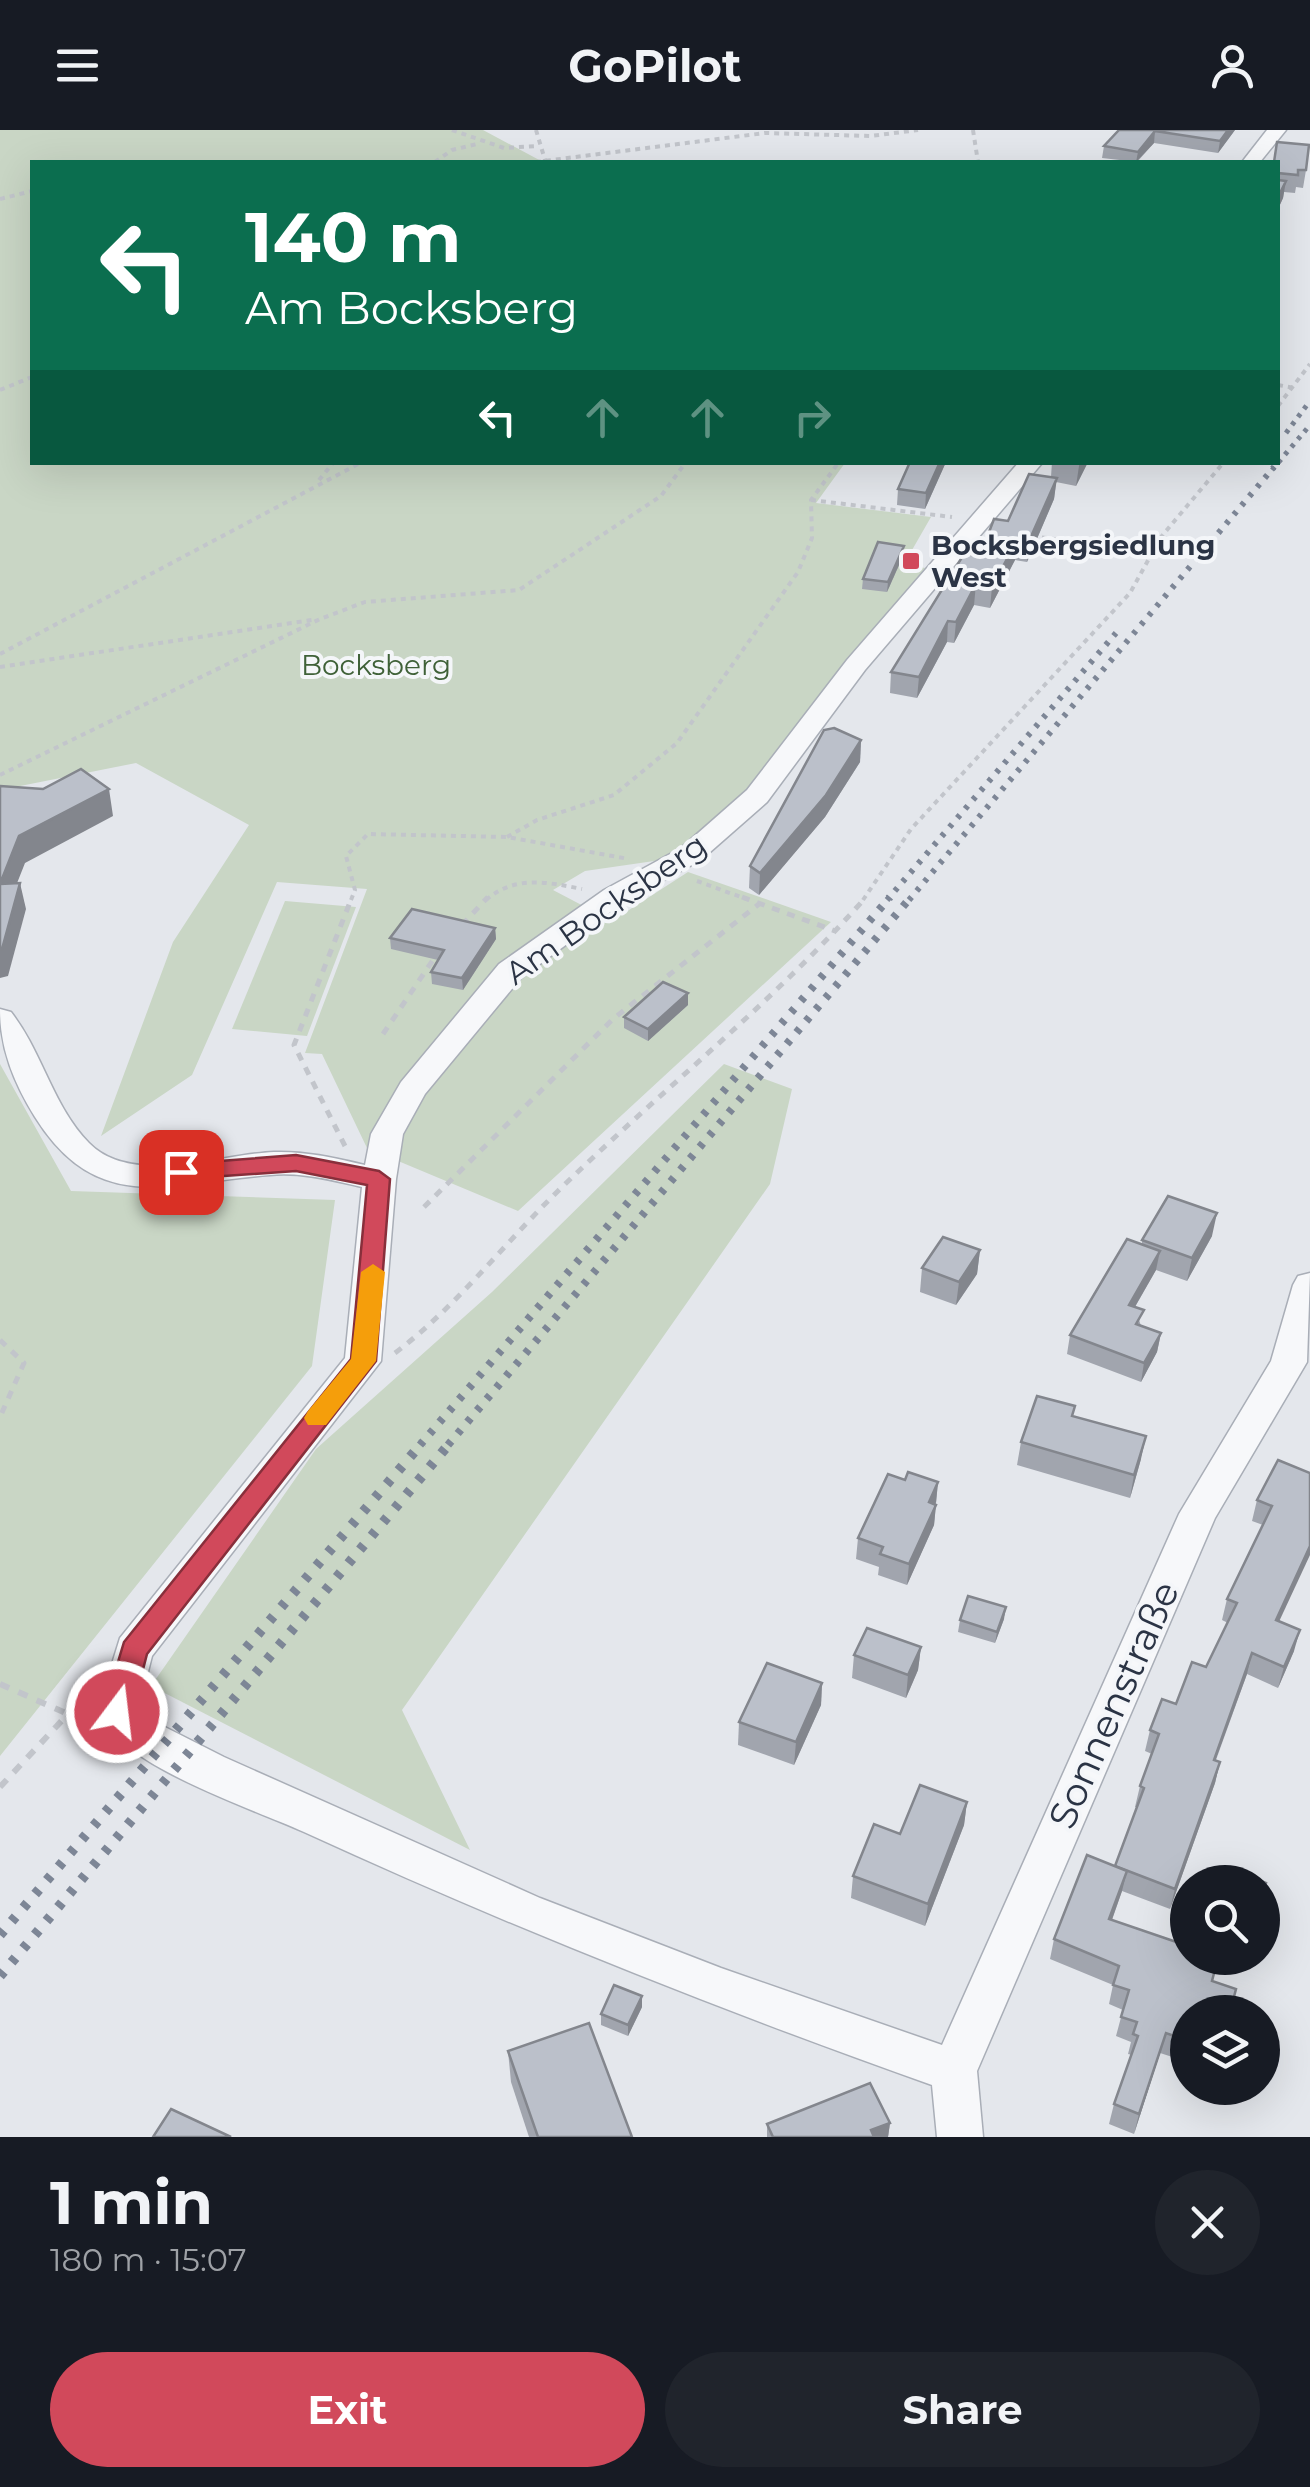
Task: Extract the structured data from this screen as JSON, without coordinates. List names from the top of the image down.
{
  "streets": {
    "street": ["Am Bocksberg", "Sonnenstraße"]
  },
  "parks": ["Bocksberg"],
  "places": {
    "transit": ["Bocksbergsiedlung West"]
  },
  "page": {
    "header": "GoPilot",
    "turn": ["140 m", "Am Bocksberg"],
    "heading": ["1 min", "180 m · 15:07"],
    "buttons": ["Exit", "Share"]
  }
}
